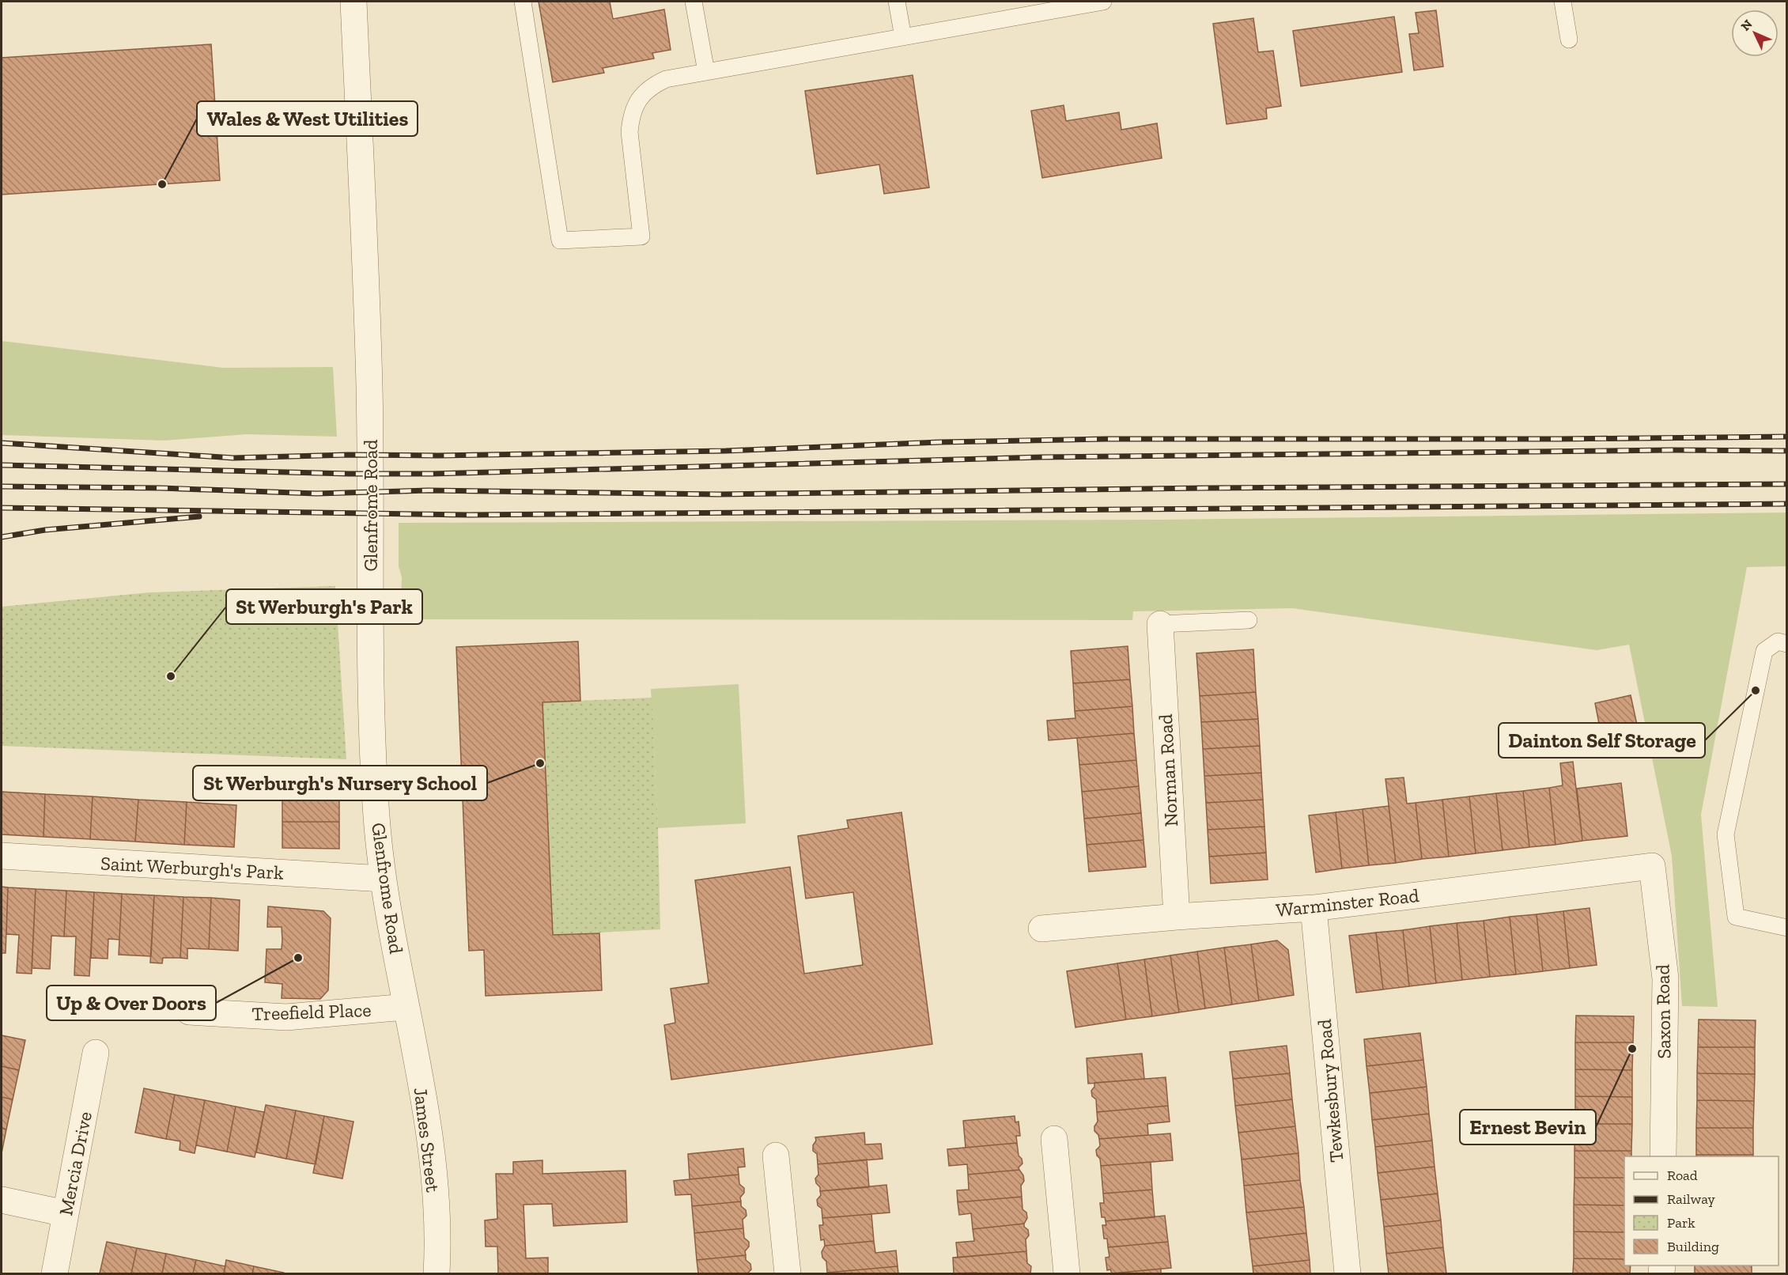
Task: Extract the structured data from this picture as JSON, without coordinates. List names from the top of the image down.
{
  "streets": {
    "street": [
      "Glenfrome Road",
      "Norman Road",
      "Saint Werburgh's Park",
      "Warminster Road",
      "Treefield Place",
      "Saxon Road",
      "Tewkesbury Road",
      "James Street",
      "Mercia Drive"
    ]
  },
  "crossings": [
    ["Glenfrome Road", "Saint Werburgh's Park"],
    ["Glenfrome Road", "Treefield Place"],
    ["Glenfrome Road", "James Street"],
    ["Norman Road", "Warminster Road"],
    ["Warminster Road", "Saxon Road"],
    ["Warminster Road", "Tewkesbury Road"],
    ["Treefield Place", "James Street"]
  ],
  "places": [
    "Wales & West Utilities",
    "St Werburgh's Park",
    "Dainton Self Storage",
    "St Werburgh's Nursery School",
    "Up & Over Doors",
    "Ernest Bevin"
  ],
  "legend": [
    "Road",
    "Railway",
    "Park",
    "Building"
  ],
  "north": "top left"
}
